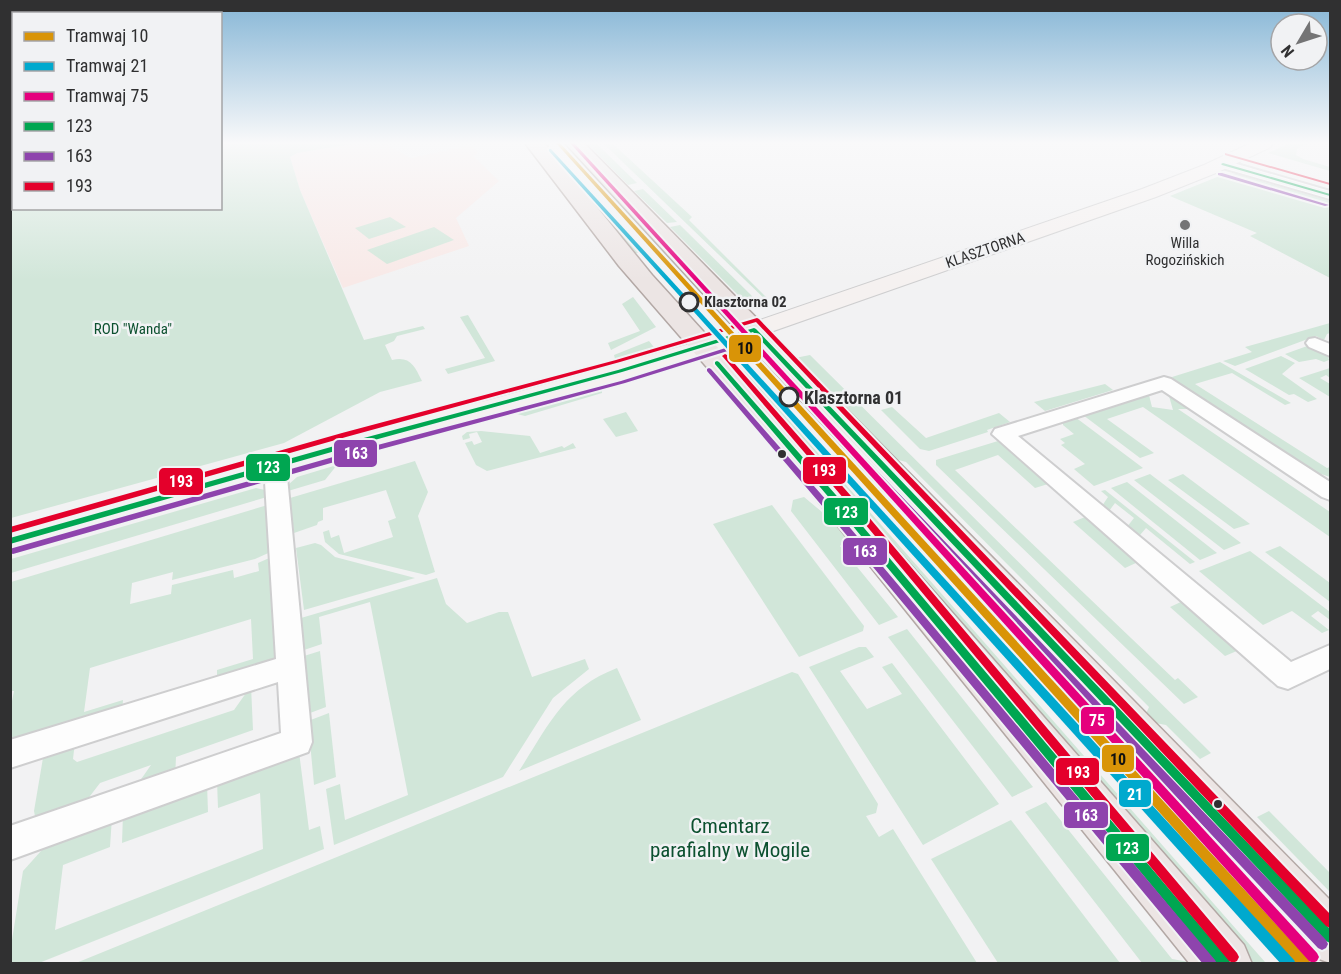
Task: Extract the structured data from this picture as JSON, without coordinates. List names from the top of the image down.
{
  "streets": {
    "street": ["KLASZTORNA"]
  },
  "parks": ["ROD \"Wanda\"", "Cmentarz parafialny w Mogile"],
  "places": ["Willa Rogozińskich", "Klasztorna 02", "Klasztorna 01"],
  "lines": [
    "tram line 10",
    "tram line 21",
    "tram line 75",
    "transit line 123",
    "transit line 163",
    "transit line 193"
  ],
  "legend": [
    "Tramwaj 10",
    "Tramwaj 21",
    "Tramwaj 75",
    "123",
    "163",
    "193"
  ],
  "north": "bottom left"
}
